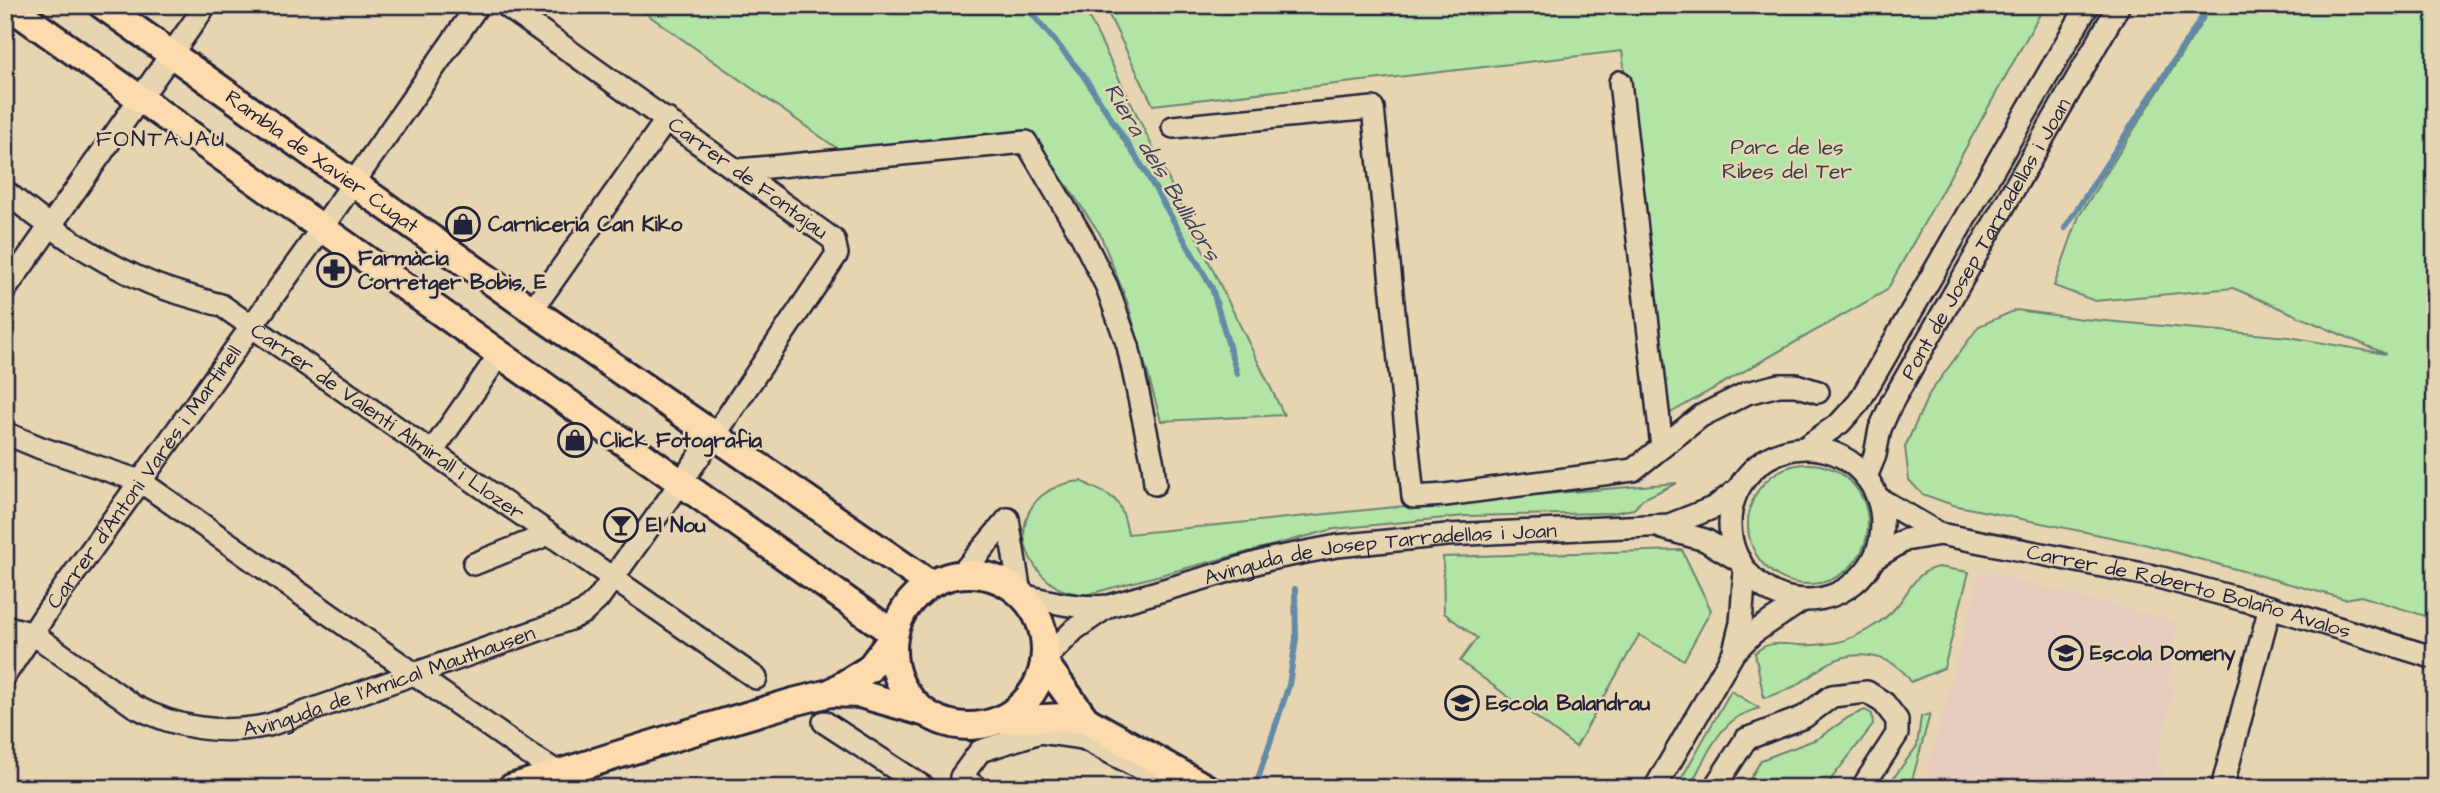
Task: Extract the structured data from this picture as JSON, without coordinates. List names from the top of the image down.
{
  "streets": {
    "main road": ["Rambla de Xavier Cugat"],
    "street": [
      "Carrer de Fontajau",
      "Pont de Josep Tarradellas i Joan",
      "Carrer de Valentí Almirall i Llozer",
      "Carrer d'Antoni Varés i Martinell",
      "Avinguda de Josep Tarradellas i Joan",
      "Carrer de Roberto Bolaño Ávalos",
      "Avinguda de l'Amical Mauthausen"
    ]
  },
  "crossings": [
    ["Rambla de Xavier Cugat", "Carrer de Fontajau"],
    ["Rambla de Xavier Cugat", "Carrer d'Antoni Varés i Martinell"],
    ["Rambla de Xavier Cugat", "Avinguda de Josep Tarradellas i Joan"],
    ["Pont de Josep Tarradellas i Joan", "Avinguda de Josep Tarradellas i Joan"],
    ["Pont de Josep Tarradellas i Joan", "Carrer de Roberto Bolaño Ávalos"],
    ["Carrer de Valentí Almirall i Llozer", "Carrer d'Antoni Varés i Martinell"],
    ["Carrer de Valentí Almirall i Llozer", "Avinguda de l'Amical Mauthausen"],
    ["Carrer d'Antoni Varés i Martinell", "Avinguda de l'Amical Mauthausen"],
    ["Avinguda de Josep Tarradellas i Joan", "Carrer de Roberto Bolaño Ávalos"]
  ],
  "districts": ["FONTAJAU"],
  "water": ["Riera dels Bullidors"],
  "parks": ["Parc de les Ribes del Ter"],
  "places": {
    "shop": ["Carniceria Can Kiko", "Click Fotografia"],
    "pharmacy": ["Farmàcia Corretger Bobis, E"],
    "bar": ["El Nou"],
    "school or university": ["Escola Domeny", "Escola Balandrau"]
  }
}
